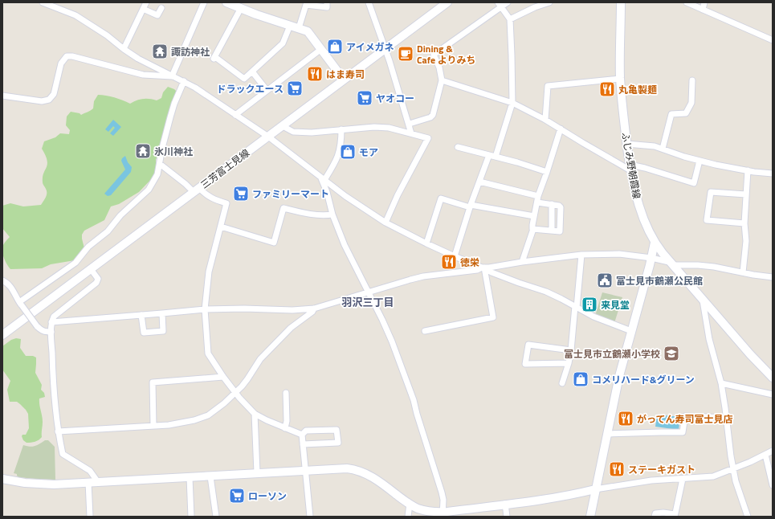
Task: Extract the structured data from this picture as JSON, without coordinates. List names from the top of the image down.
{
  "streets": {
    "street": ["ふじみ野朝霞線", "三芳富士見線"]
  },
  "districts": ["羽沢三丁目"],
  "places": {
    "shop": ["アイメガネ", "モア", "コメリハード&グリーン"],
    "temple": ["諏訪神社", "氷川神社"],
    "cafe": ["Dining & Cafe よりみち"],
    "restaurant": [
      "はま寿司",
      "丸亀製麺",
      "徳栄",
      "がってん寿司富士見店",
      "ステーキガスト"
    ],
    "supermarket": [
      "ドラックエース",
      "ヤオコー",
      "ファミリーマート",
      "ローソン"
    ],
    "public building": ["富士見市鶴瀬公民館"],
    "building": ["来見堂"],
    "school or university": ["富士見市立鶴瀬小学校"]
  }
}
